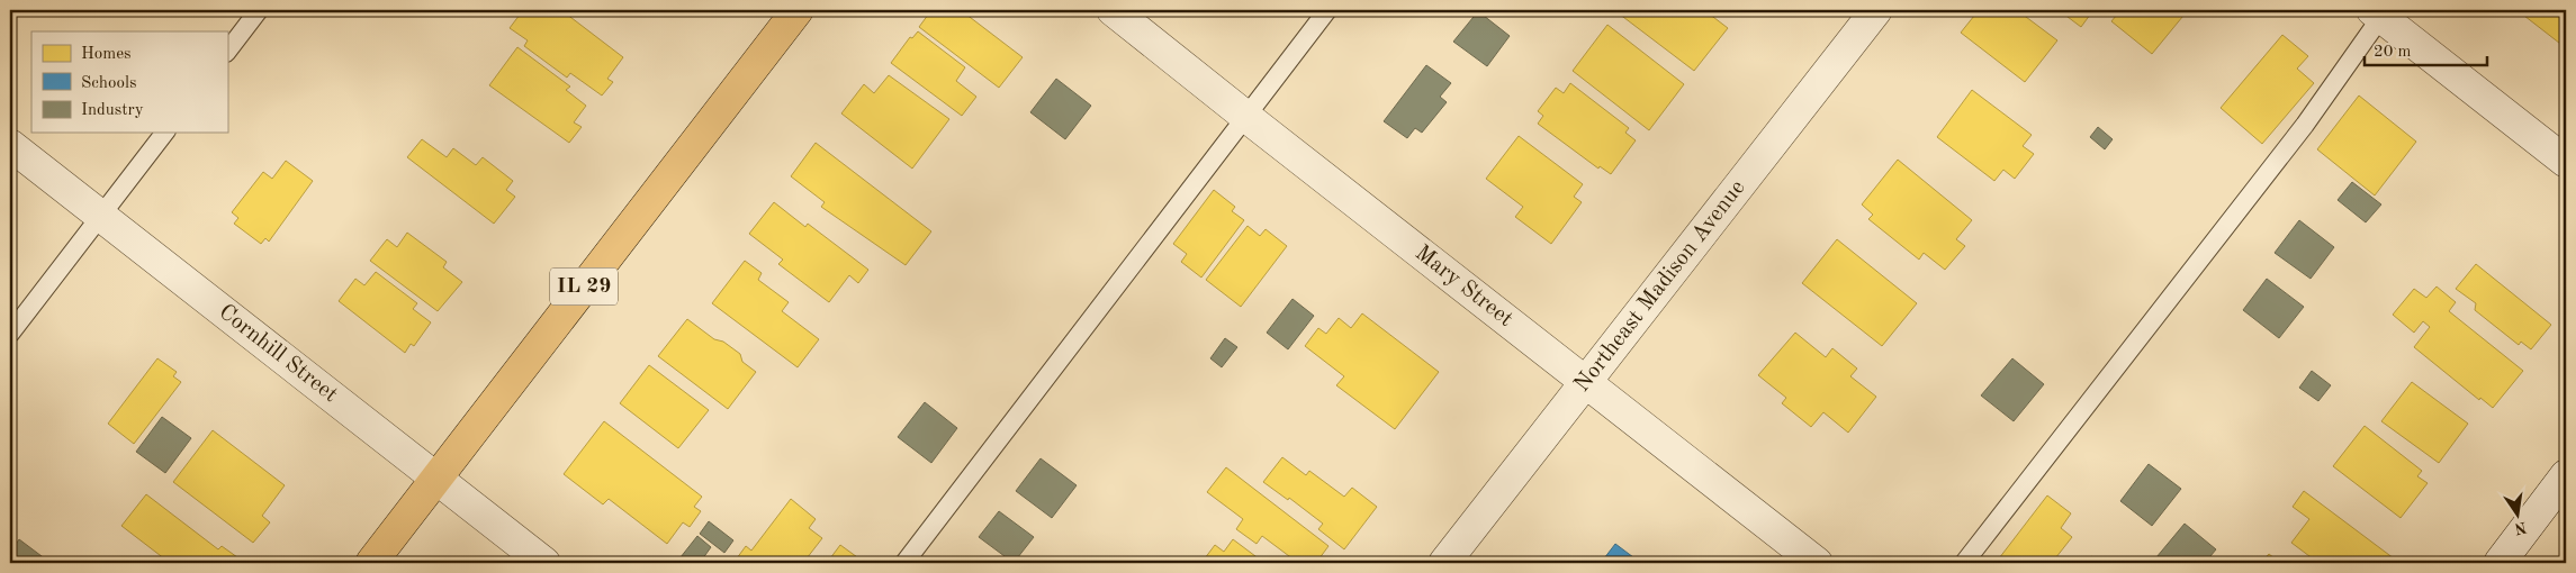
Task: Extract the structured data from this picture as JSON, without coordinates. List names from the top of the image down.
{
  "streets": {
    "main road": ["IL 29"],
    "street": ["Mary Street", "Northeast Madison Avenue", "Cornhill Street"]
  },
  "crossings": [
    ["IL 29", "Cornhill Street"],
    ["Mary Street", "Northeast Madison Avenue"]
  ],
  "legend": ["Homes", "Schools", "Industry"],
  "scale_bar": "20 m",
  "north": "bottom"
}
